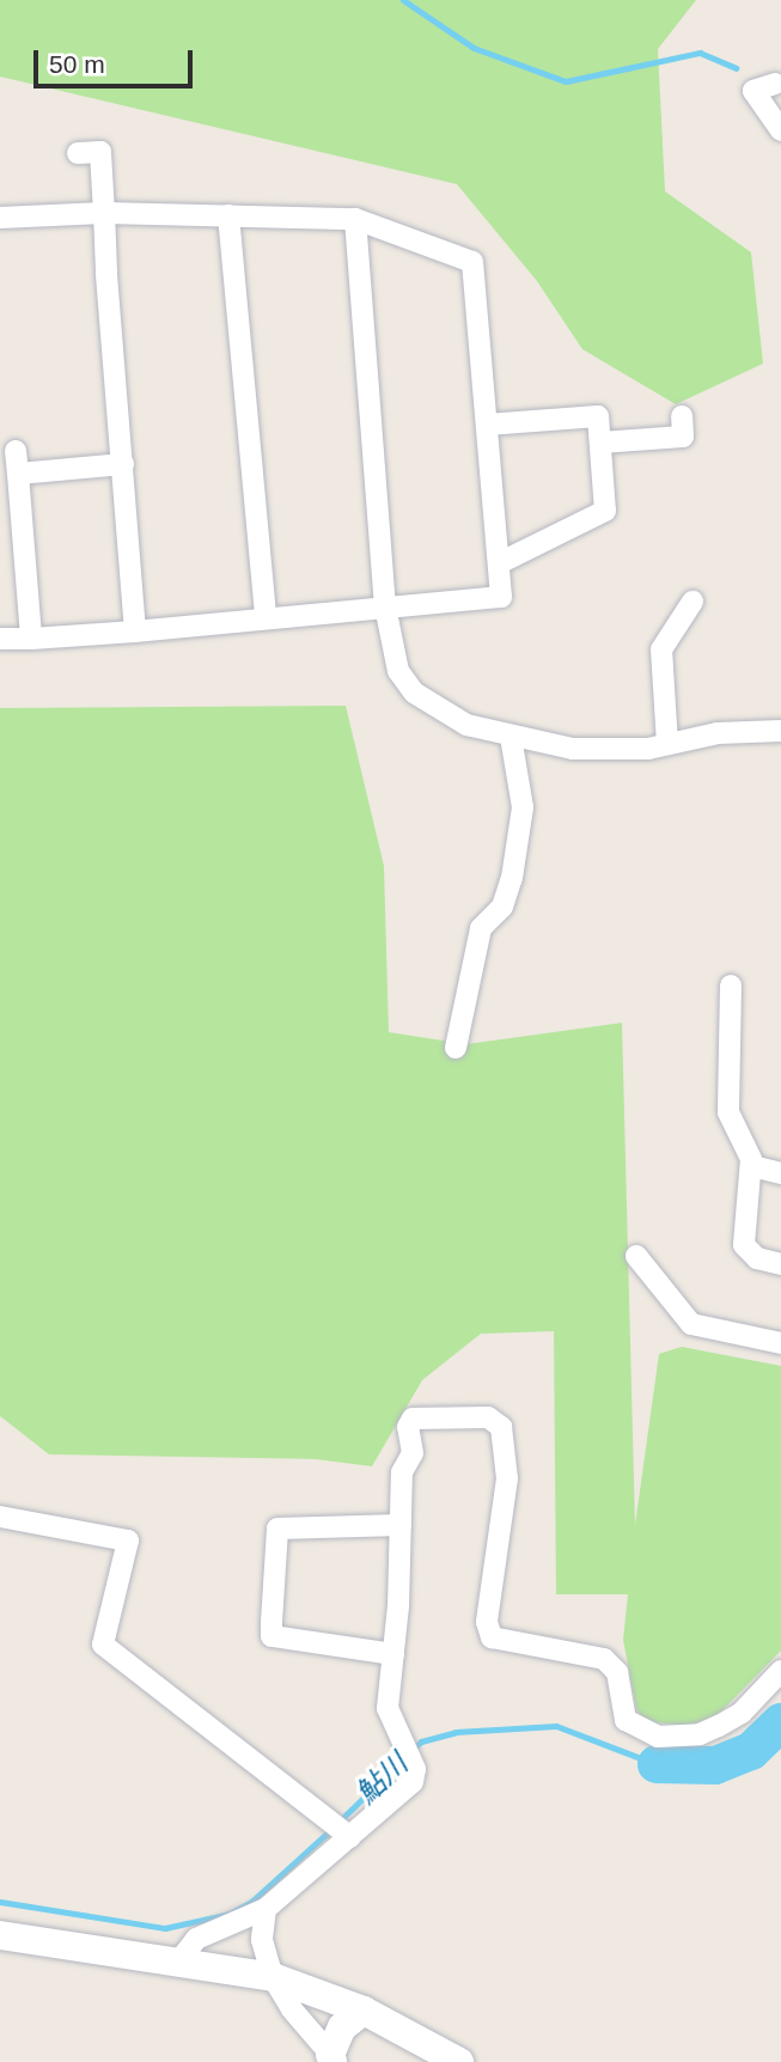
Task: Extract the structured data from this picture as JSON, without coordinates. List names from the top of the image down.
{
  "water": ["鮎川"],
  "scale_bar": "50 m"
}
